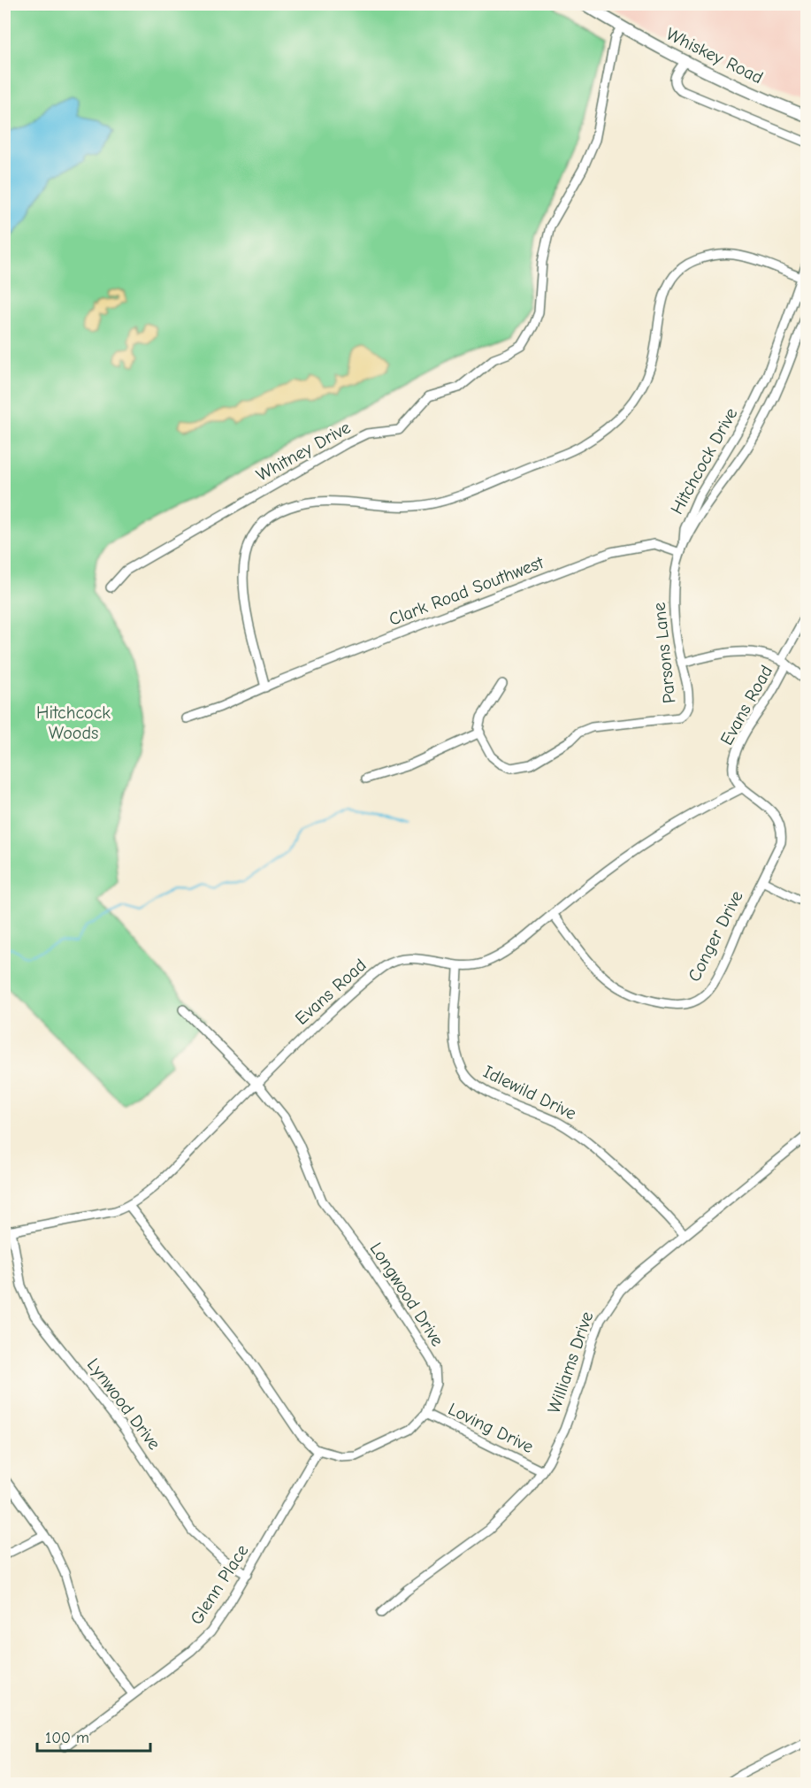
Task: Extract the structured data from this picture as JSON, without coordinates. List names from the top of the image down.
{
  "streets": {
    "main road": ["Whiskey Road"],
    "street": [
      "Whitney Drive",
      "Hitchcock Drive",
      "Clark Road Southwest",
      "Parsons Lane",
      "Evans Road",
      "Conger Drive",
      "Idlewild Drive",
      "Longwood Drive",
      "Williams Drive",
      "Lynwood Drive",
      "Loving Drive",
      "Glenn Place"
    ]
  },
  "crossings": [
    ["Whiskey Road", "Whitney Drive"],
    ["Hitchcock Drive", "Clark Road Southwest"],
    ["Hitchcock Drive", "Parsons Lane"],
    ["Clark Road Southwest", "Parsons Lane"],
    ["Evans Road", "Conger Drive"],
    ["Evans Road", "Idlewild Drive"],
    ["Evans Road", "Longwood Drive"],
    ["Evans Road", "Lynwood Drive"],
    ["Idlewild Drive", "Williams Drive"],
    ["Longwood Drive", "Loving Drive"],
    ["Longwood Drive", "Glenn Place"],
    ["Williams Drive", "Loving Drive"],
    ["Lynwood Drive", "Glenn Place"]
  ],
  "parks": ["Hitchcock Woods"],
  "scale_bar": "100 m"
}
